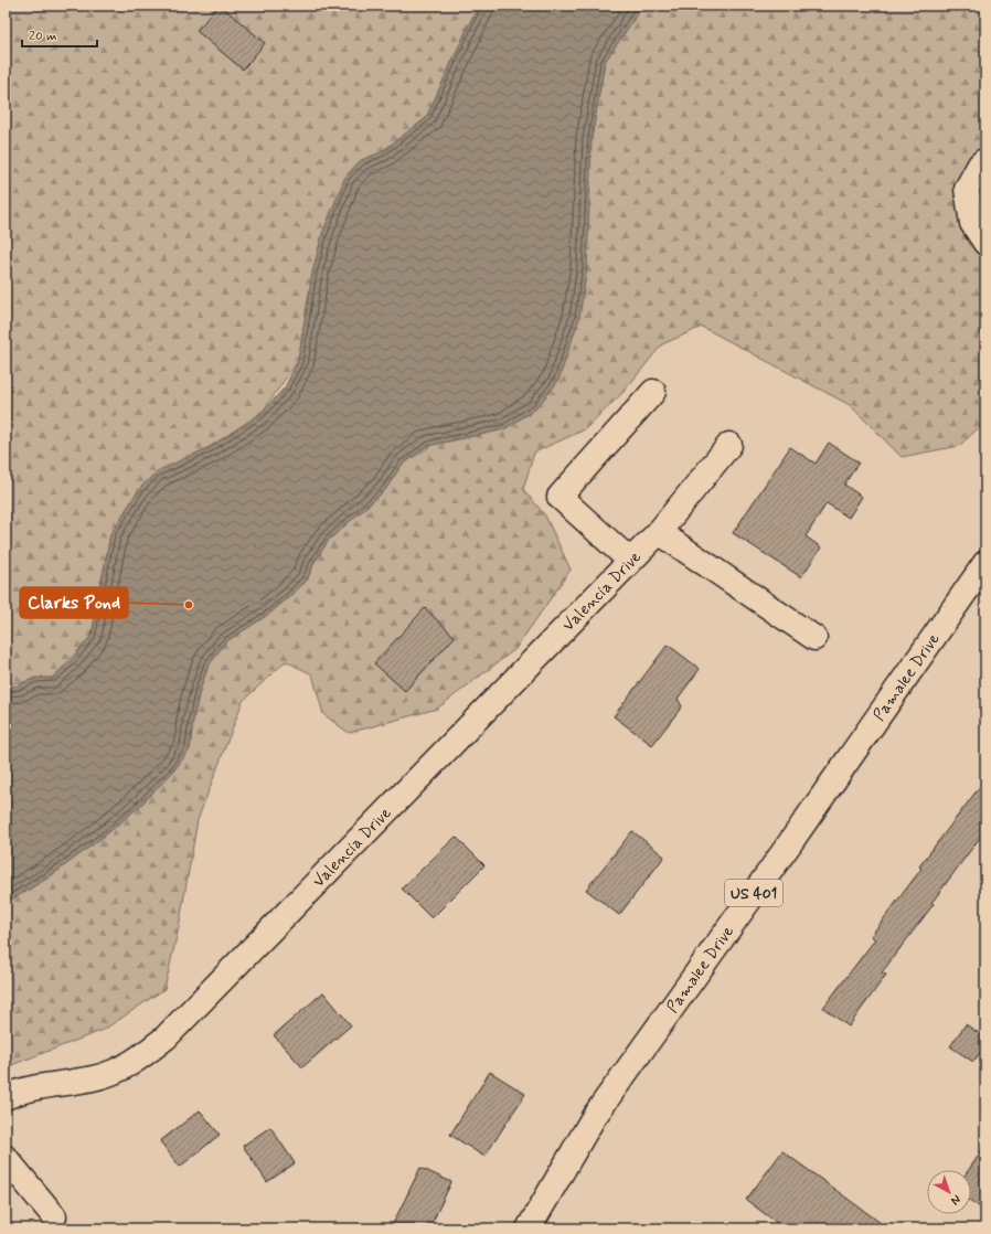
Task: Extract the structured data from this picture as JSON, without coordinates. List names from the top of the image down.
{
  "streets": {
    "street": ["Valencia Drive", "Pamalee Drive", "US 401"]
  },
  "places": ["Clarks Pond"],
  "scale_bar": "20 m",
  "north": "bottom right"
}
